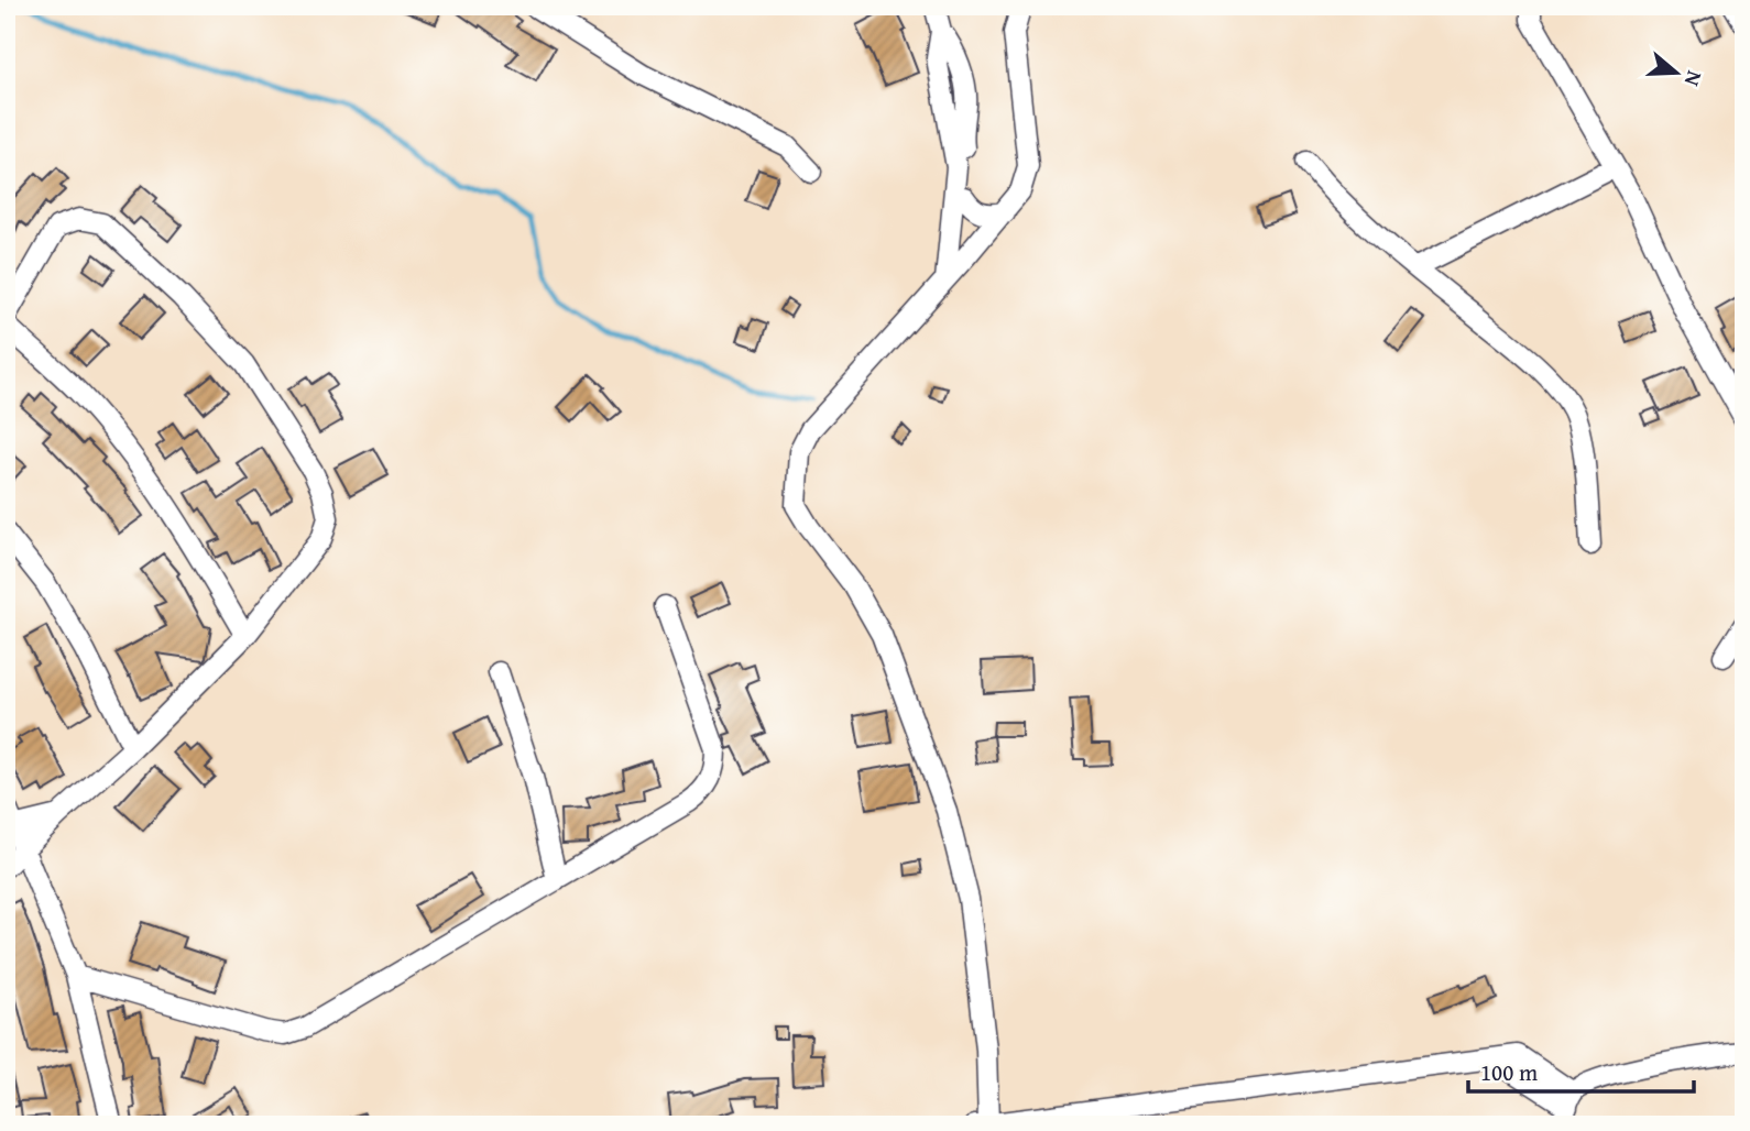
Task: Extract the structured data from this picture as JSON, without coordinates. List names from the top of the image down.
{
  "scale_bar": "100 m",
  "north": "right"
}
